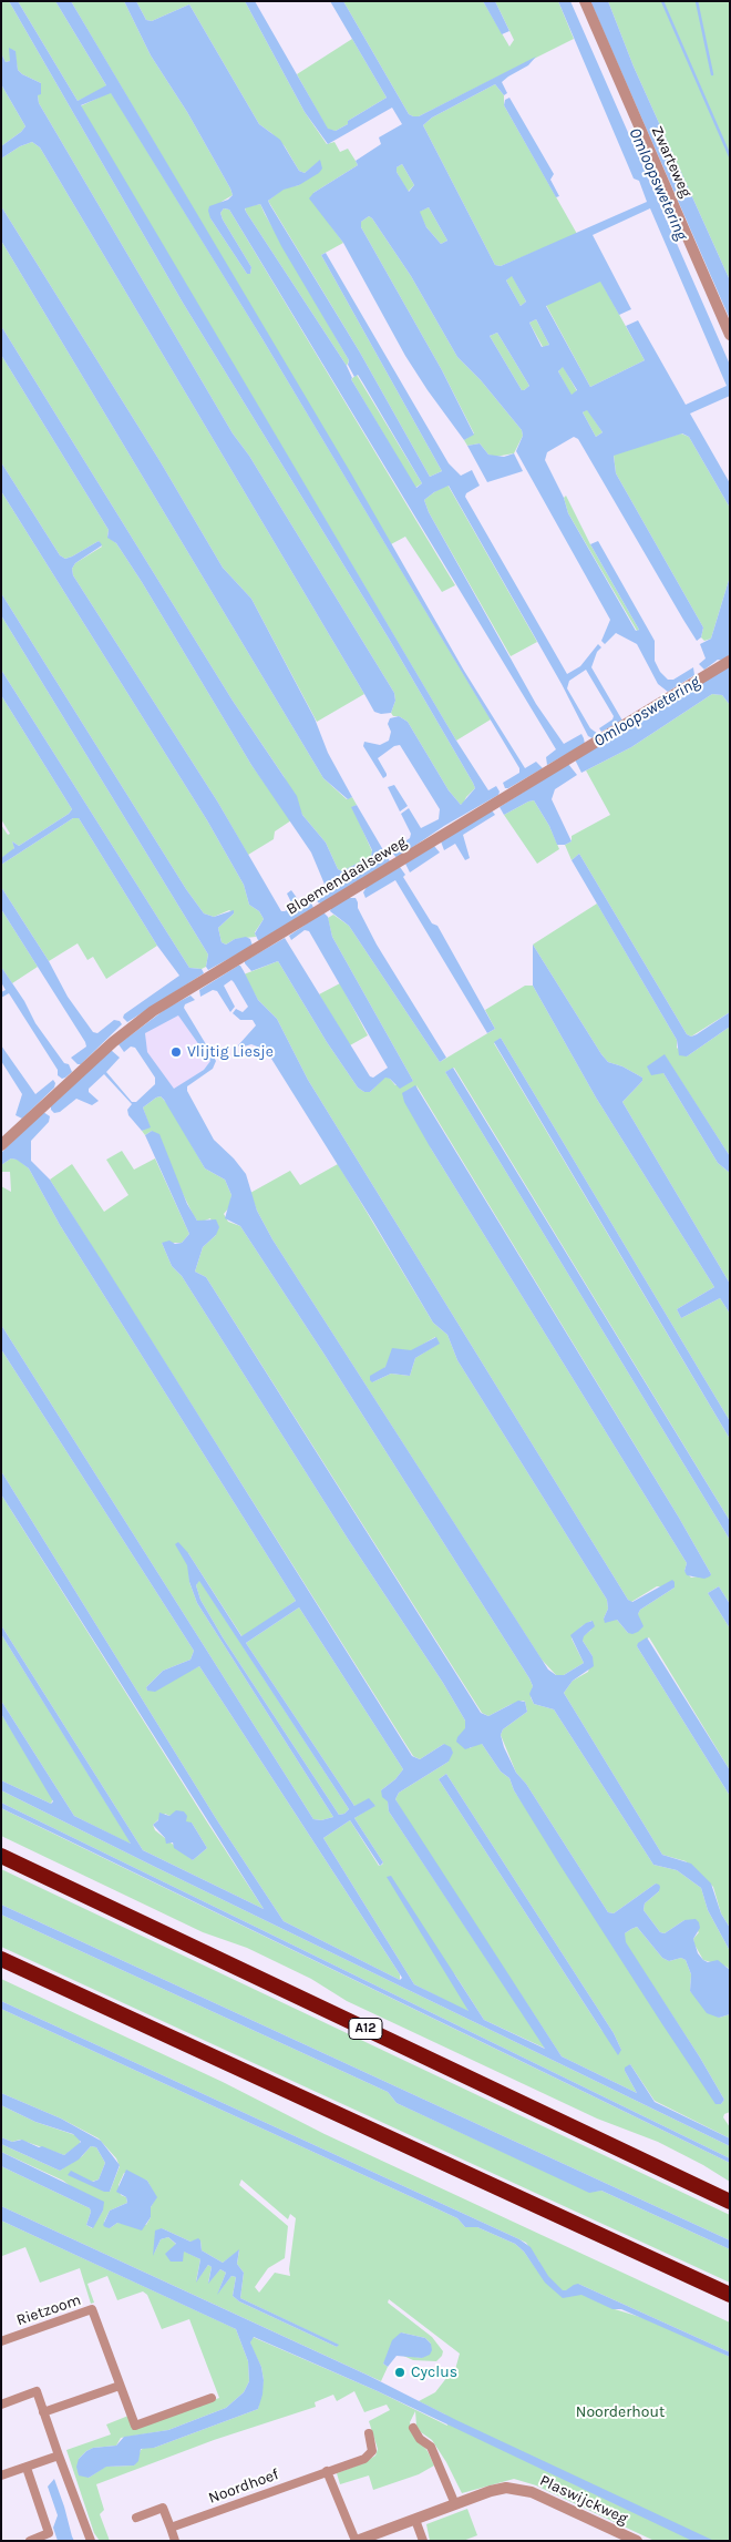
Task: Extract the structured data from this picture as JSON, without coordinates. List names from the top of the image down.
{
  "streets": {
    "highway": ["A12"],
    "street": [
      "Zwarteweg",
      "Bloemendaalseweg",
      "Rietzoom",
      "Noordhoef",
      "Plaswijckweg"
    ]
  },
  "water": ["Omloopswetering"],
  "parks": ["Noorderhout"],
  "places": ["Vlijtig Liesje", "Cyclus"]
}
